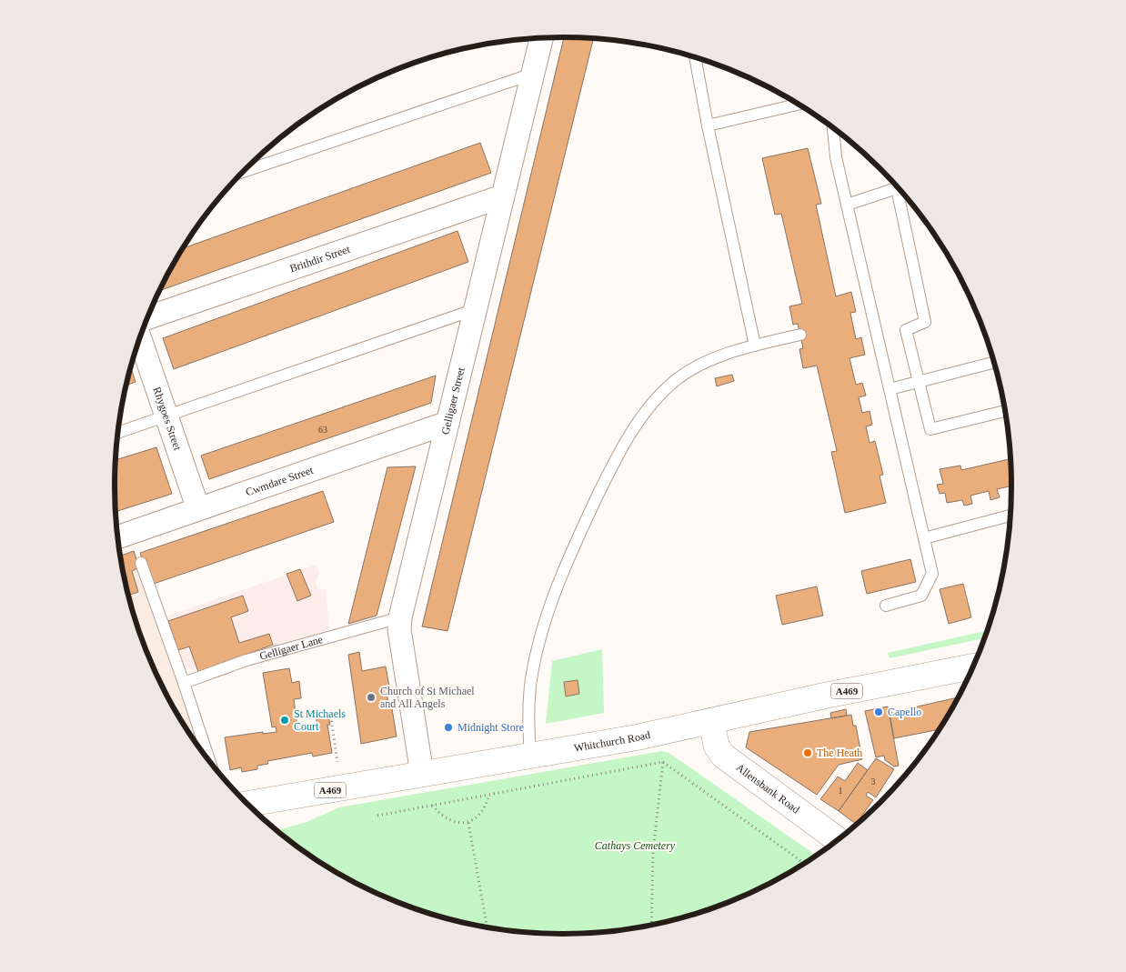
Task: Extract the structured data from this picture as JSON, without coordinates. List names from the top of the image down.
{
  "streets": {
    "main road": ["A469", "Whitchurch Road", "Allensbank Road"],
    "street": [
      "Brithdir Street",
      "Gelligaer Street",
      "Rhygoes Street",
      "Cwmdare Street"
    ],
    "lane": ["Gelligaer Lane"]
  },
  "crossings": [
    ["Brithdir Street", "Gelligaer Street"],
    ["Gelligaer Street", "Cwmdare Street"],
    ["Gelligaer Street", "Gelligaer Lane"],
    ["Gelligaer Street", "Whitchurch Road"],
    ["Rhygoes Street", "Cwmdare Street"],
    ["Whitchurch Road", "Allensbank Road"]
  ],
  "parks": ["Cathays Cemetery"],
  "places": [
    "Church of St Michael and All Angels",
    "Capello",
    "St Michaels Court",
    "Midnight Store",
    "The Heath"
  ],
  "house_numbers": ["63", "3", "1"]
}
